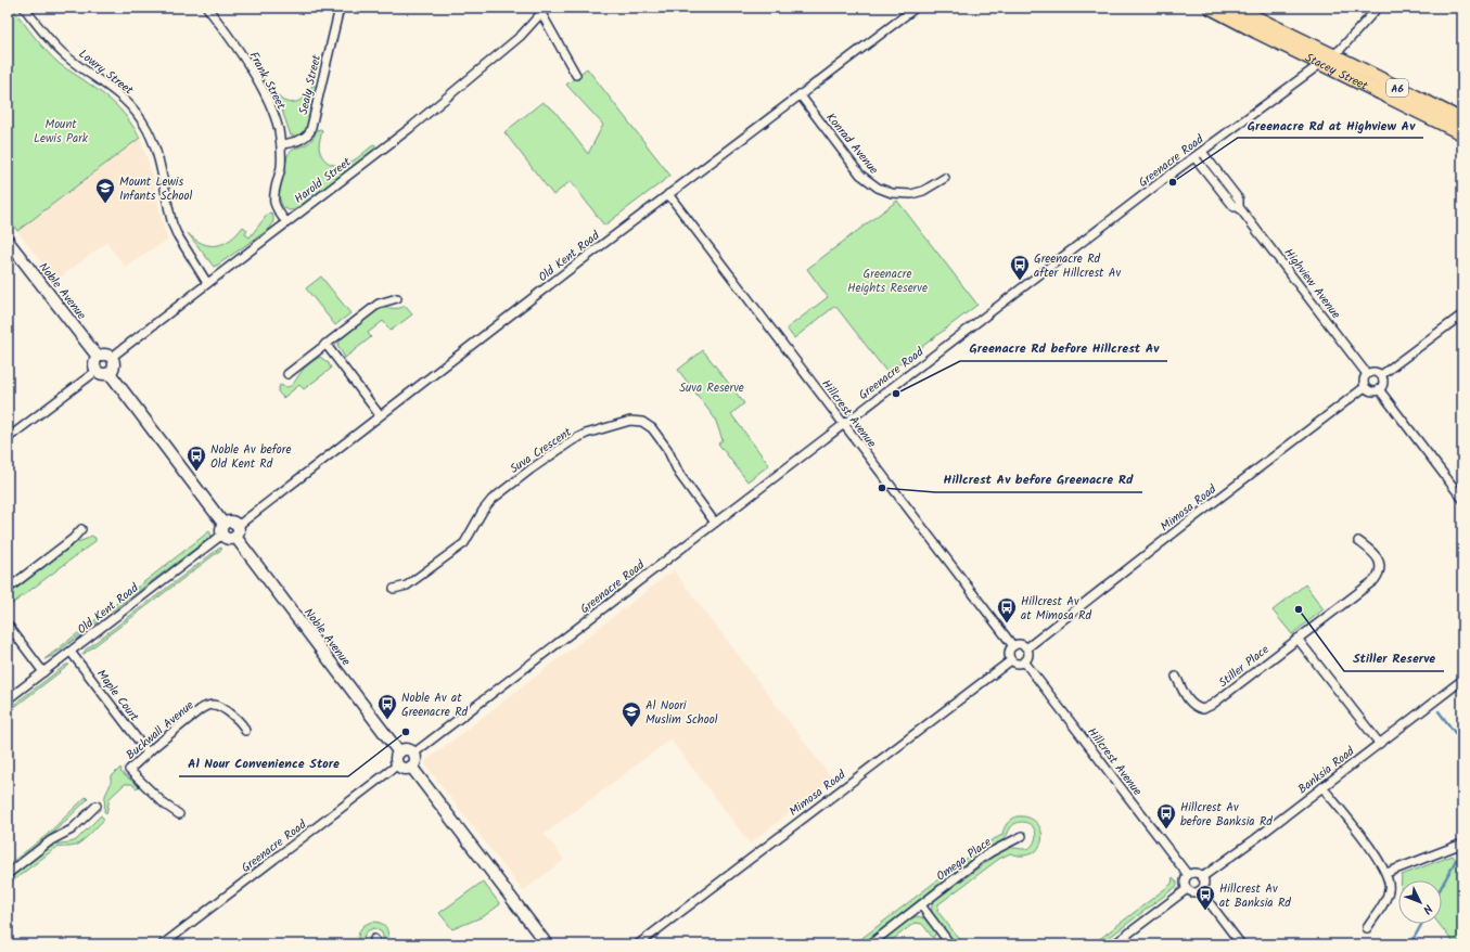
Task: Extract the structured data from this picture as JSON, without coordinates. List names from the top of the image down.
{
  "streets": {
    "highway": ["Stacey Street", "A6"],
    "street": [
      "Lowry Street",
      "Frank Street",
      "Sealy Street",
      "Konrad Avenue",
      "Greenacre Road",
      "Harold Street",
      "Old Kent Road",
      "Highview Avenue",
      "Noble Avenue",
      "Hillcrest Avenue",
      "Suva Crescent",
      "Mimosa Road",
      "Stiller Place",
      "Maple Court",
      "Buckwall Avenue",
      "Banksia Road",
      "Omega Place"
    ]
  },
  "crossings": [
    ["Lowry Street", "Harold Street"],
    ["Stacey Street", "Greenacre Road"],
    ["Frank Street", "Sealy Street"],
    ["Frank Street", "Harold Street"],
    ["Konrad Avenue", "Old Kent Road"],
    ["Greenacre Road", "Highview Avenue"],
    ["Greenacre Road", "Noble Avenue"],
    ["Greenacre Road", "Hillcrest Avenue"],
    ["Greenacre Road", "Suva Crescent"],
    ["Harold Street", "Noble Avenue"],
    ["Old Kent Road", "Noble Avenue"],
    ["Old Kent Road", "Hillcrest Avenue"],
    ["Old Kent Road", "Maple Court"],
    ["Highview Avenue", "Mimosa Road"],
    ["Hillcrest Avenue", "Mimosa Road"],
    ["Hillcrest Avenue", "Banksia Road"],
    ["Maple Court", "Buckwall Avenue"]
  ],
  "parks": ["Mount Lewis Park", "Greenacre Heights Reserve", "Suva Reserve"],
  "places": {
    "other": [
      "Greenacre Rd at Highview Av",
      "Greenacre Rd before Hillcrest Av",
      "Hillcrest Av before Greenacre Rd",
      "Stiller Reserve",
      "Al Nour Convenience Store"
    ],
    "school or university": ["Mount Lewis Infants School", "Al Noori Muslim School"],
    "bus stop": [
      "Greenacre Rd after Hillcrest Av",
      "Noble Av before Old Kent Rd",
      "Hillcrest Av at Mimosa Rd",
      "Noble Av at Greenacre Rd",
      "Hillcrest Av before Banksia Rd",
      "Hillcrest Av at Banksia Rd"
    ]
  },
  "north": "bottom right"
}
